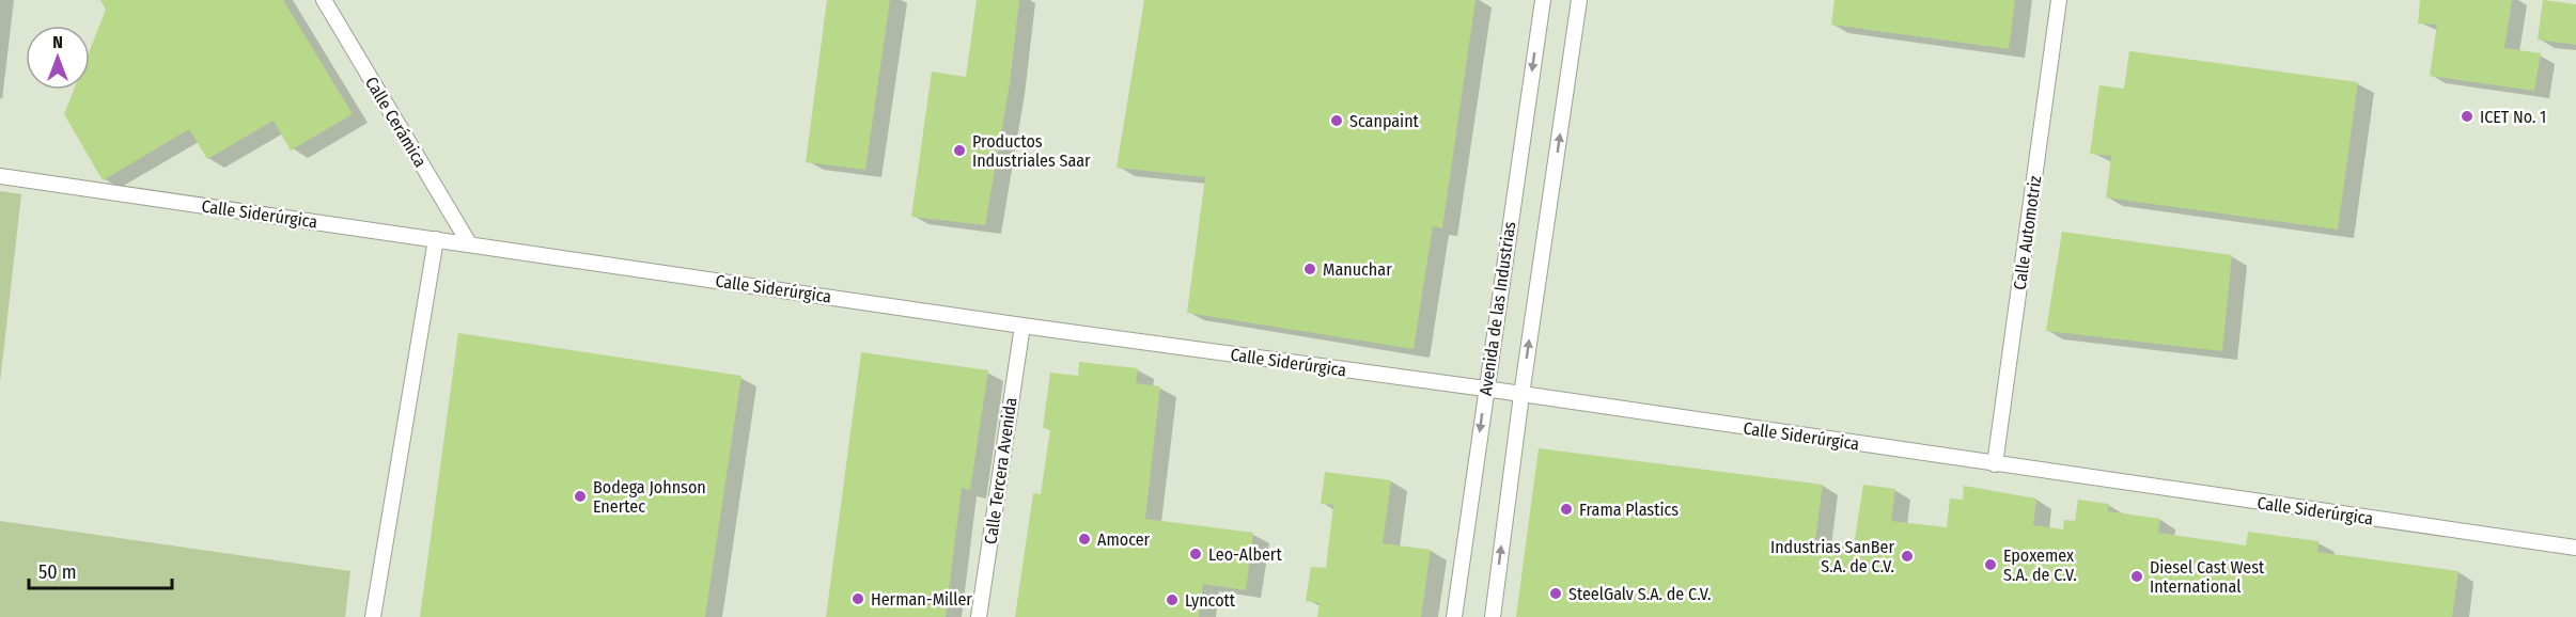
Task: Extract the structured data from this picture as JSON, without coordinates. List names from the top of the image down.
{
  "streets": {
    "street": [
      "Calle Cerámica",
      "Calle Siderúrgica",
      "Calle Automotriz",
      "Avenida de las Industrias",
      "Calle Tercera Avenida"
    ]
  },
  "crossings": [
    ["Calle Cerámica", "Calle Siderúrgica"],
    ["Calle Siderúrgica", "Calle Automotriz"],
    ["Calle Siderúrgica", "Avenida de las Industrias"],
    ["Calle Siderúrgica", "Calle Tercera Avenida"]
  ],
  "places": [
    "ICET No. 1",
    "Scanpaint",
    "Productos Industriales Saar",
    "Manuchar",
    "Bodega Johnson Enertec",
    "Frama Plastics",
    "Amocer",
    "Leo-Albert",
    "Industrias SanBer S.A. de C.V.",
    "Epoxemex S.A. de C.V.",
    "Diesel Cast West International",
    "SteelGalv S.A. de C.V.",
    "Herman-Miller",
    "Lyncott"
  ],
  "scale_bar": "50 m",
  "north": "top"
}
